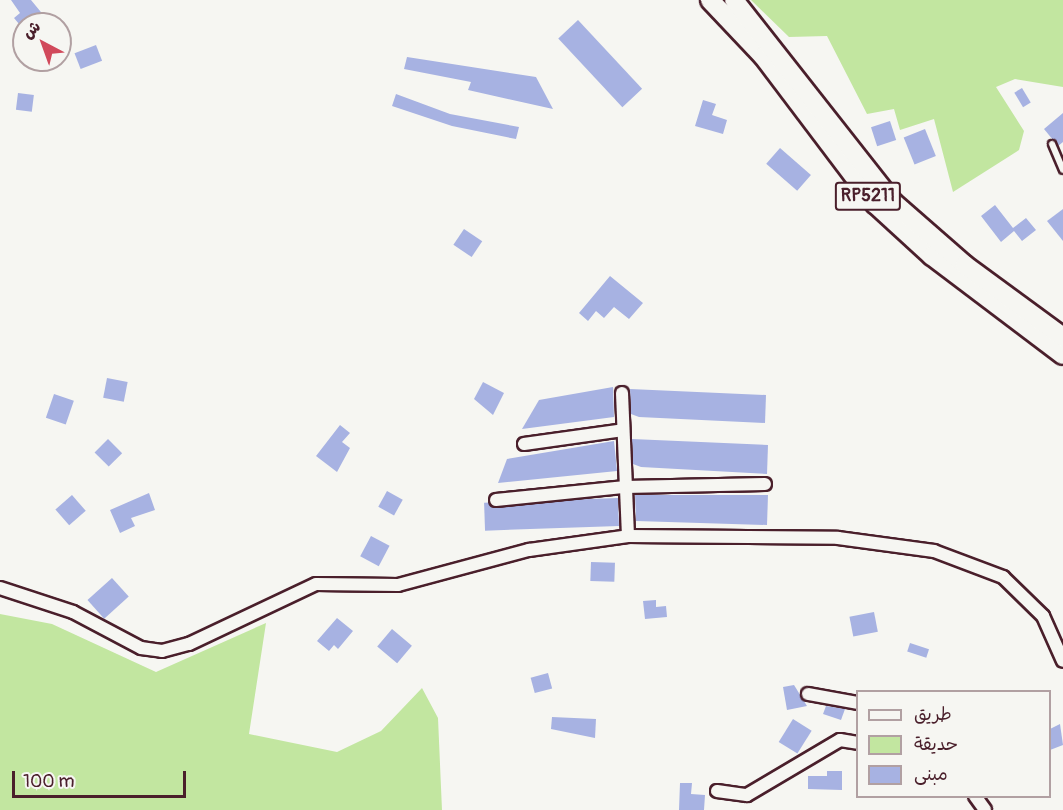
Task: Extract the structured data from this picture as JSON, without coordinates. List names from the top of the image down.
{
  "streets": {
    "main road": ["RP5211"]
  },
  "legend": ["طريق", "حديقة", "مبنى"],
  "scale_bar": "100 m",
  "north": "top left"
}
